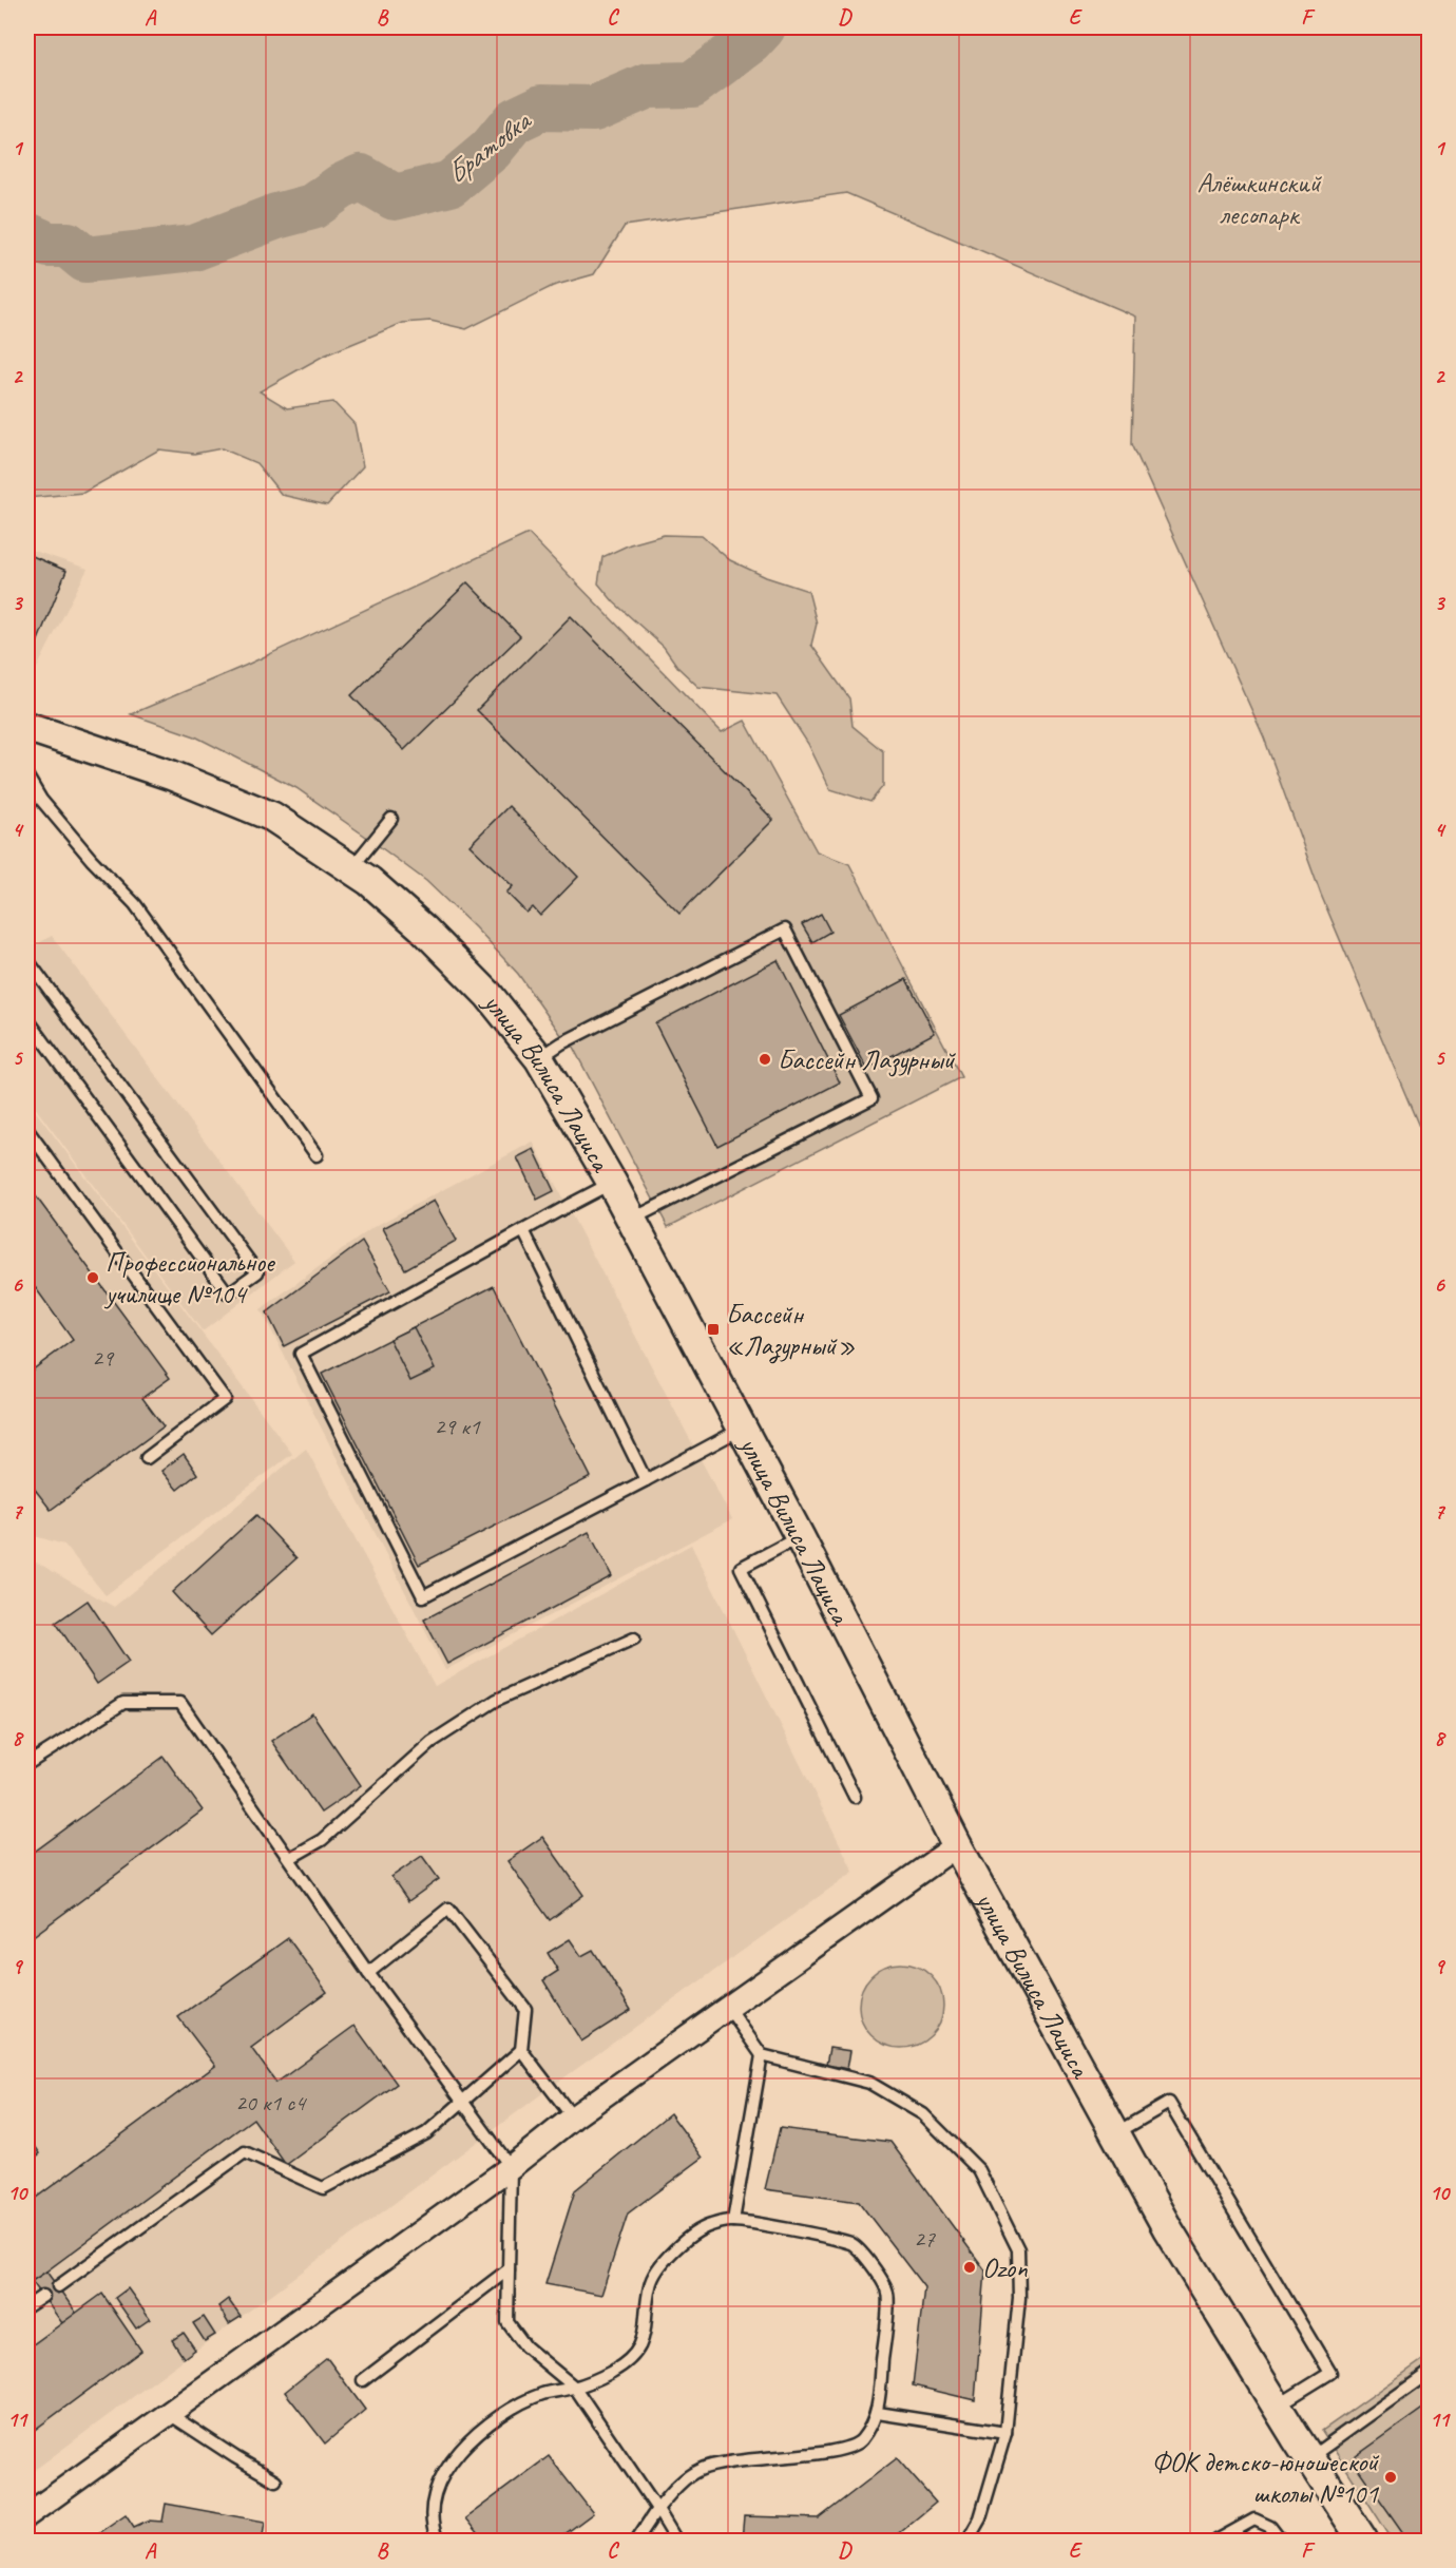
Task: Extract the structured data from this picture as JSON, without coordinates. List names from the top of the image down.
{
  "streets": {
    "street": ["улица Вилиса Лациса"]
  },
  "water": ["Братовка"],
  "parks": ["Алёшкинский лесопарк"],
  "places": {
    "other": [
      "Бассейн Лазурный",
      "Профессиональное училище №104",
      "Ozon",
      "ФОК детско-юношеской школы №101"
    ],
    "transit": ["Бассейн «Лазурный»"]
  },
  "house_numbers": [
    "29",
    "29 к1",
    "20 к1 с4",
    "27"
  ],
  "grid": {
    "columns": [
      "A",
      "B",
      "C",
      "D",
      "E",
      "F"
    ],
    "rows": [
      "1",
      "2",
      "3",
      "4",
      "5",
      "6",
      "7",
      "8",
      "9",
      "10",
      "11"
    ]
  }
}
